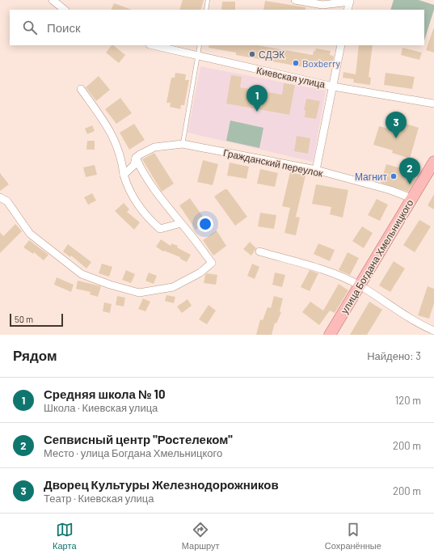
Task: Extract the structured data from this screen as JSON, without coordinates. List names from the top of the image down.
{
  "streets": {
    "main road": ["улица Богдана Хмельницкого"],
    "street": ["Киевская улица", "Гражданский переулок"]
  },
  "crossings": [
    ["Гражданский переулок", "улица Богдана Хмельницкого"]
  ],
  "places": ["СДЭК", "Boxberry", "Магнит"],
  "scale_bar": "50 m",
  "page": {
    "search": "Поиск",
    "pins": ["1", "3", "2"],
    "scale": "50 m",
    "heading": ["Рядом", "Найдено: 3"],
    "list": [
      {
        "mark": "1",
        "name": "Средняя школа № 10",
        "note": "Школа · Киевская улица",
        "value": "120 m"
      },
      {
        "mark": "2",
        "name": "Сепвисный центр \"Ростелеком\"",
        "note": "Место · улица Богдана Хмельницкого",
        "value": "200 m"
      },
      {
        "mark": "3",
        "name": "Дворец Культуры Железнодорожников",
        "note": "Театр · Киевская улица",
        "value": "200 m"
      }
    ],
    "nav": ["Карта", "Маршрут", "Сохранённые"]
  }
}
